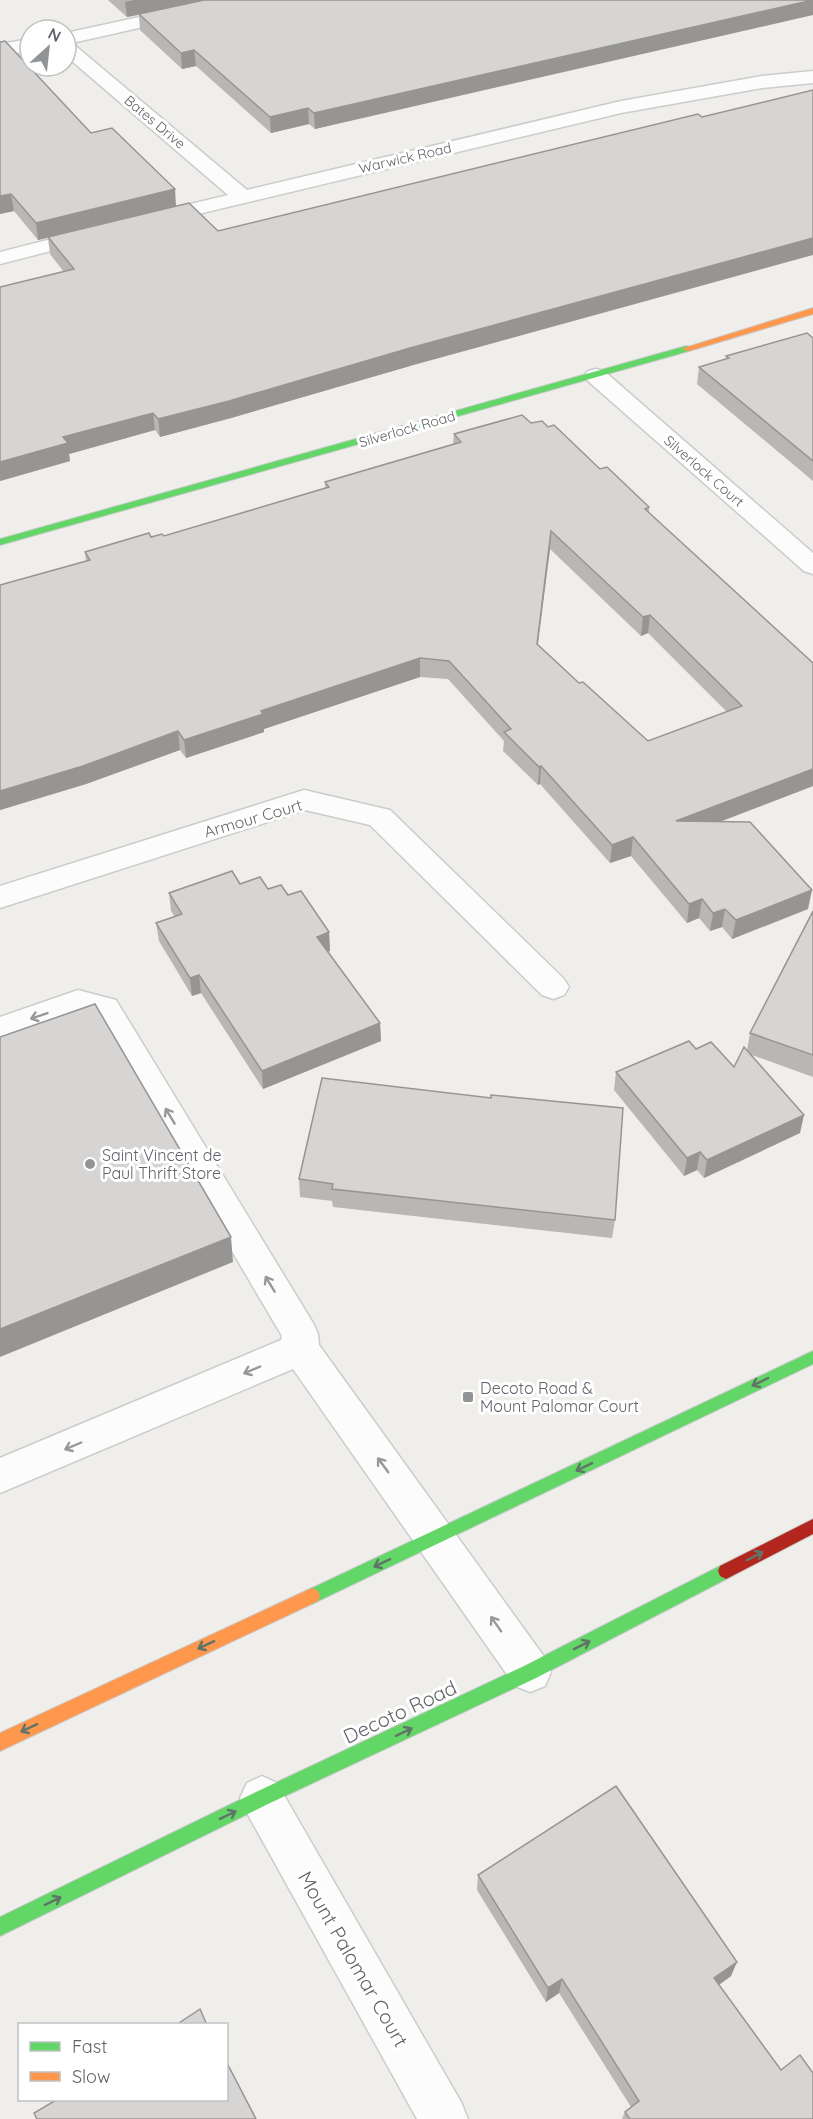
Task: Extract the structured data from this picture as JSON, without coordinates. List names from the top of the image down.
{
  "streets": {
    "main road": ["Silverlock Road", "Decoto Road"],
    "street": [
      "Bates Drive",
      "Warwick Road",
      "Silverlock Court",
      "Armour Court",
      "Mount Palomar Court"
    ]
  },
  "crossings": [
    ["Bates Drive", "Warwick Road"],
    ["Silverlock Road", "Silverlock Court"],
    ["Decoto Road", "Mount Palomar Court"]
  ],
  "one_way": ["Decoto Road"],
  "places": {
    "other": ["Saint Vincent de Paul Thrift Store"],
    "transit": ["Decoto Road & Mount Palomar Court"]
  },
  "legend": ["Fast", "Slow"],
  "north": "top right"
}
